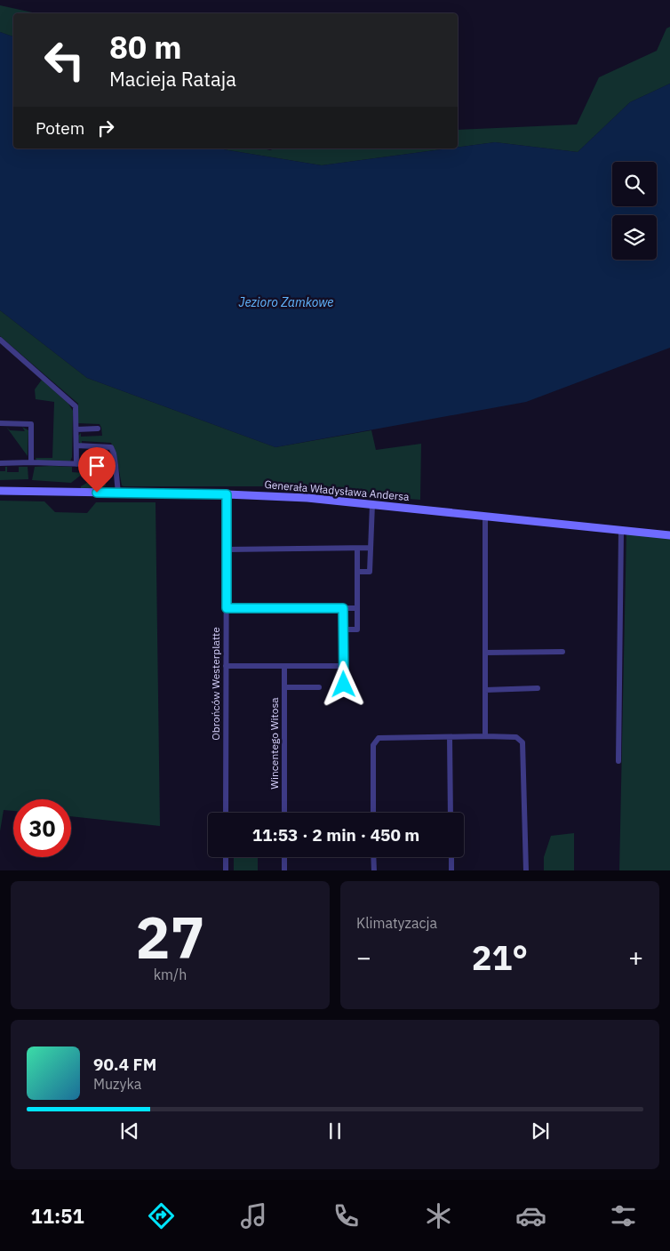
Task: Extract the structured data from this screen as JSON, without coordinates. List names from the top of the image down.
{
  "streets": {
    "main road": ["Generała Władysława Andersa"],
    "street": ["Obrońców Westerplatte", "Wincentego Witosa"]
  },
  "crossings": [
    ["Generała Władysława Andersa", "Obrońców Westerplatte"]
  ],
  "water": ["Jezioro Zamkowe"],
  "page": {
    "turn": ["80 m", "Macieja Rataja"],
    "then": "Potem",
    "limit": "30",
    "trip": "11:53 · 2 min · 450 m",
    "tile": [
      ["27", "km/h"],
      "Klimatyzacja"
    ],
    "heat": ["−", "21°", "+"],
    "song": ["90.4 FM", "Muzyka"],
    "tabs": "11:51"
  }
}
